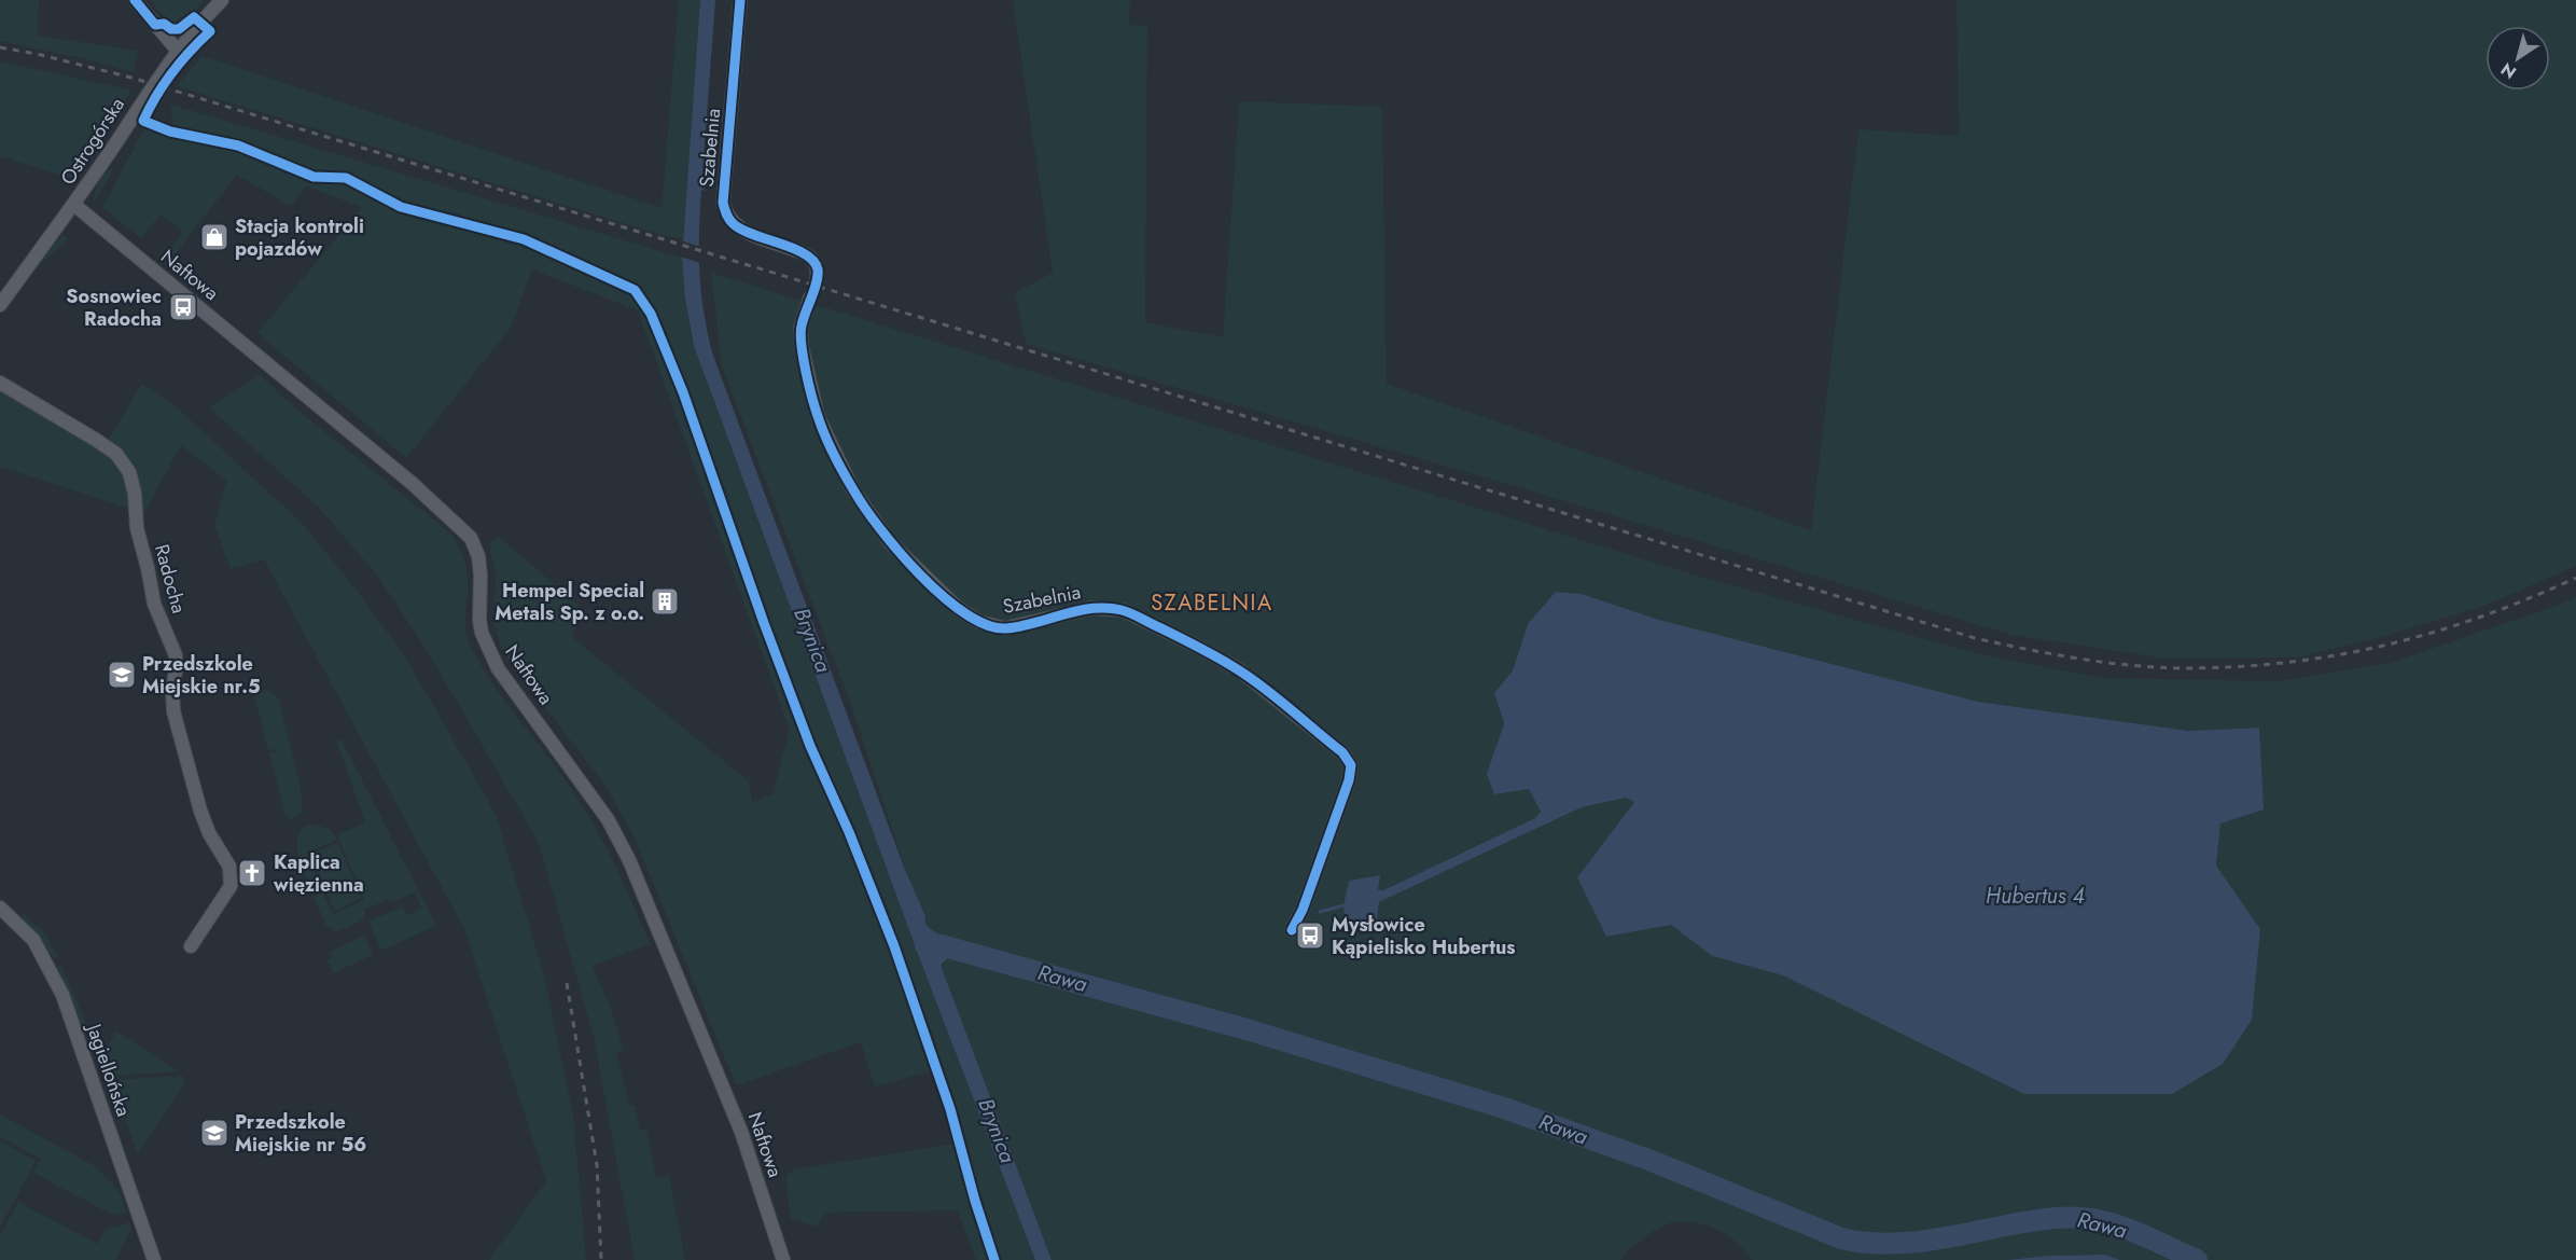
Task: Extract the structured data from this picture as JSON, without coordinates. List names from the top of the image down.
{
  "streets": {
    "street": [
      "Ostrogórska",
      "Szabelnia",
      "Naftowa",
      "Radocha",
      "Jagiellońska"
    ]
  },
  "crossings": [
    ["Ostrogórska", "Naftowa"]
  ],
  "districts": ["SZABELNIA"],
  "water": ["Brynica", "Hubertus 4", "Rawa"],
  "places": {
    "shop": ["Stacja kontroli pojazdów"],
    "bus stop": ["Sosnowiec Radocha", "Mysłowice Kąpielisko Hubertus"],
    "building": ["Hempel Special Metals Sp. z o.o."],
    "school or university": ["Przedszkole Miejskie nr.5", "Przedszkole Miejskie nr 56"],
    "church": ["Kaplica więzienna"]
  },
  "north": "bottom left"
}
